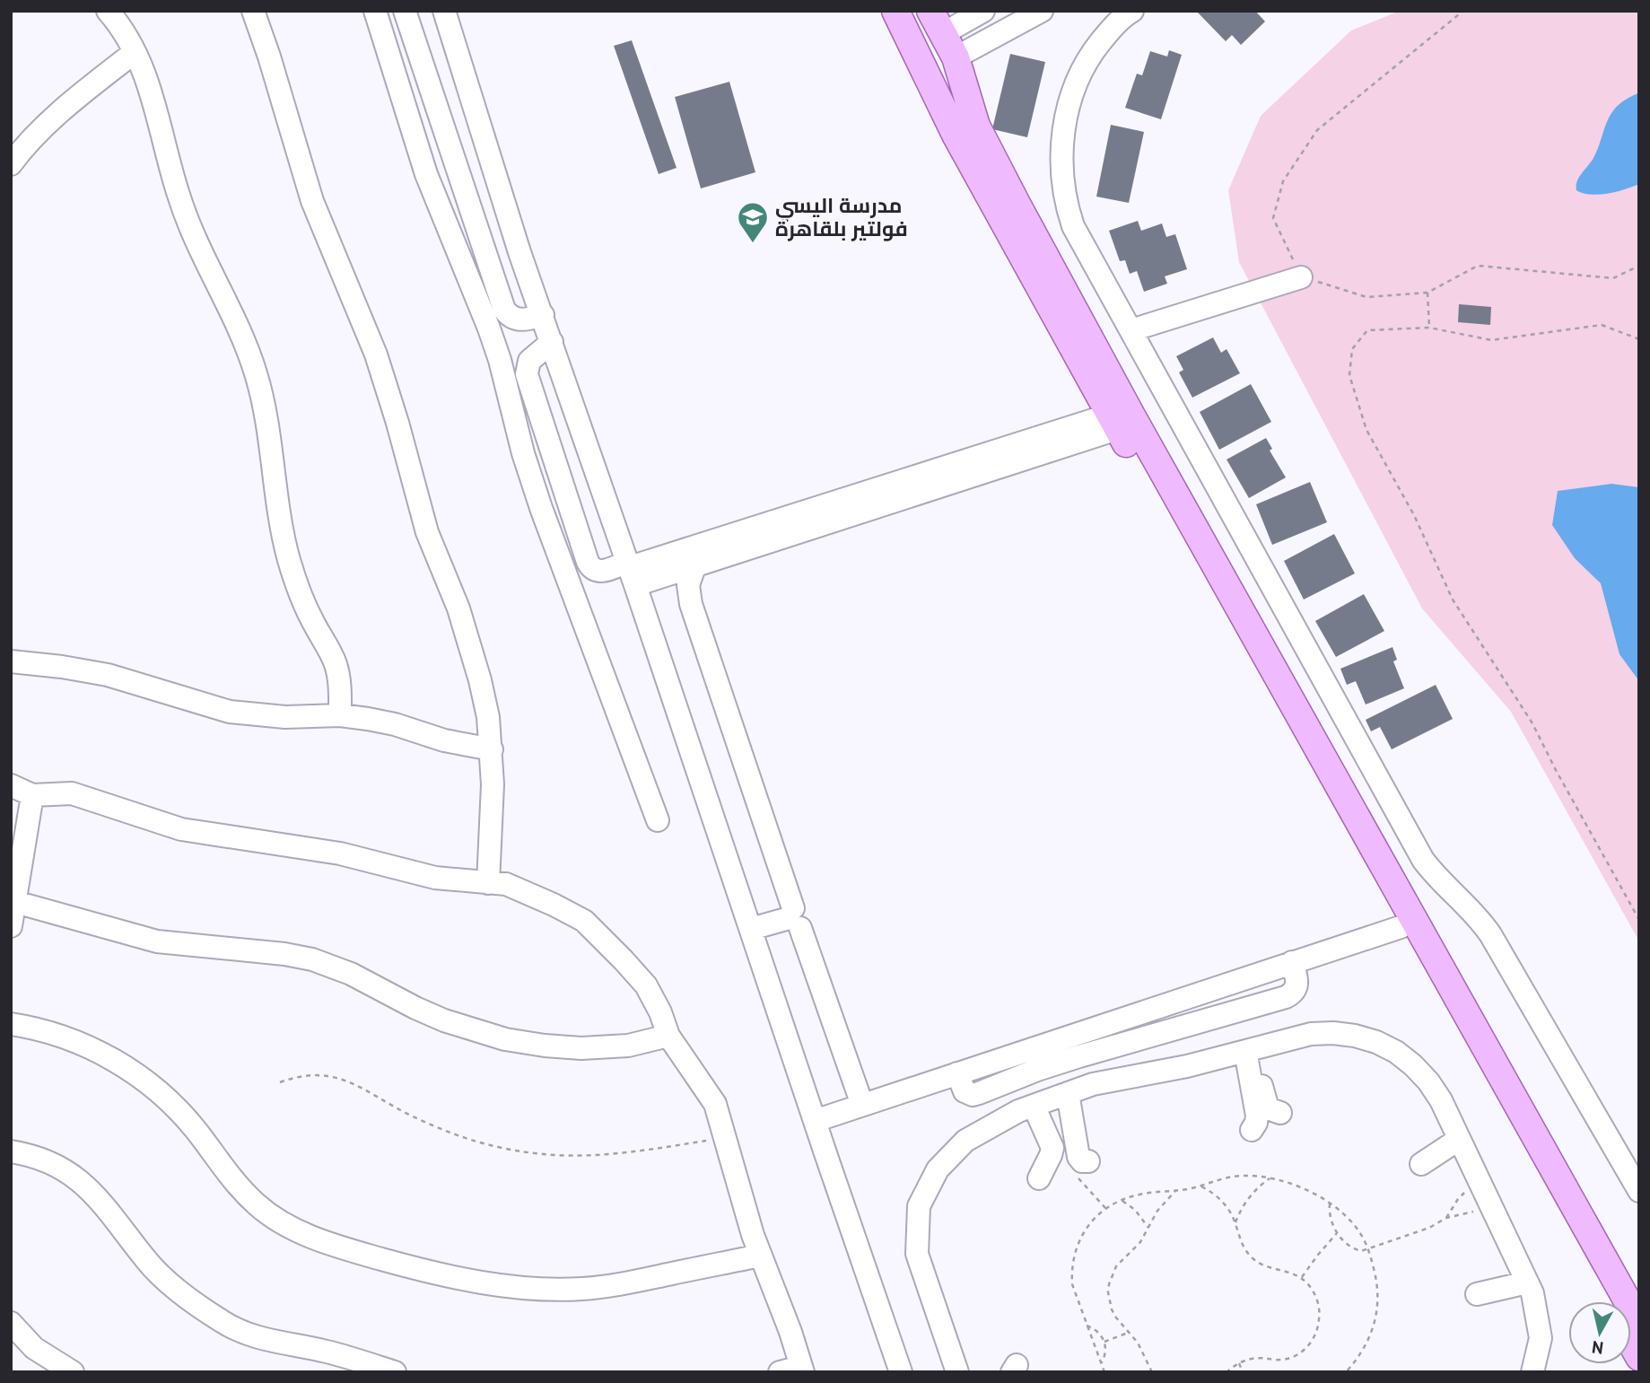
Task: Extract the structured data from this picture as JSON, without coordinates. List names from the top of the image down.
{
  "places": {
    "school or university": ["مدرسة اليسي فولتير بلقاهرة"]
  },
  "north": "bottom"
}
